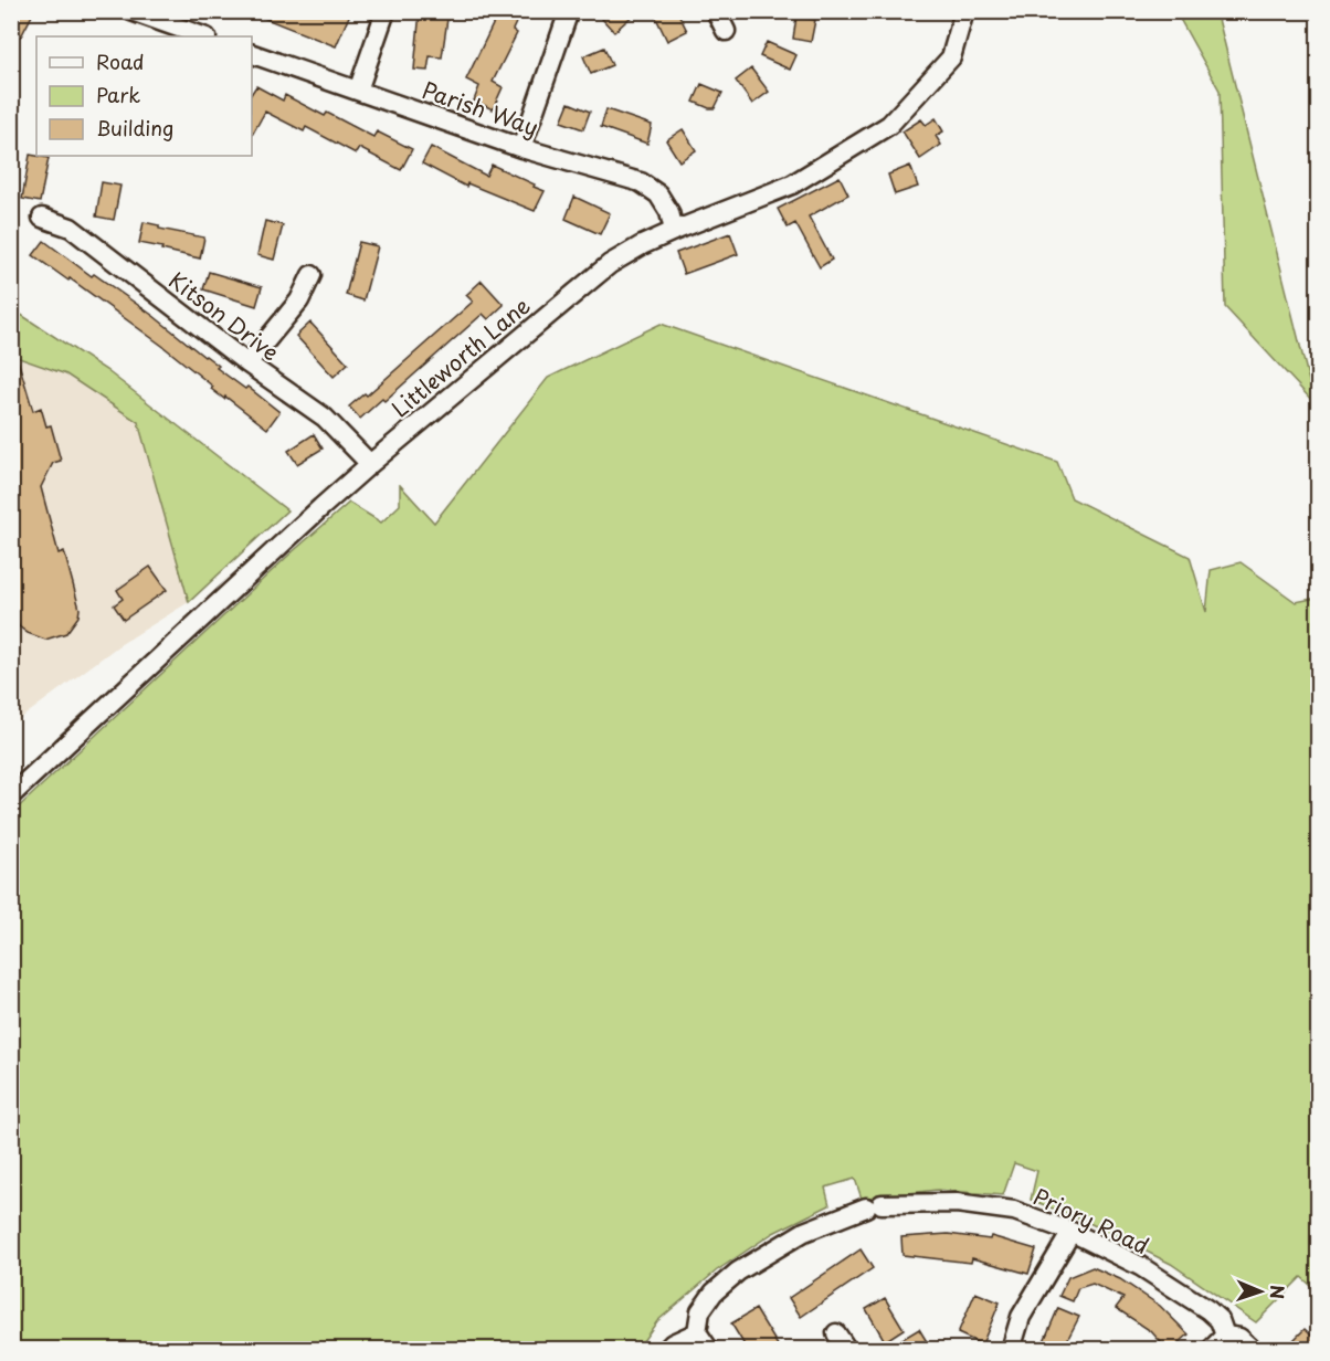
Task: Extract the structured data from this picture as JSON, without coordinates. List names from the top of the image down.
{
  "streets": {
    "street": [
      "Parish Way",
      "Kitson Drive",
      "Littleworth Lane",
      "Priory Road"
    ]
  },
  "crossings": [
    ["Parish Way", "Littleworth Lane"],
    ["Kitson Drive", "Littleworth Lane"]
  ],
  "legend": ["Road", "Park", "Building"],
  "north": "right"
}
